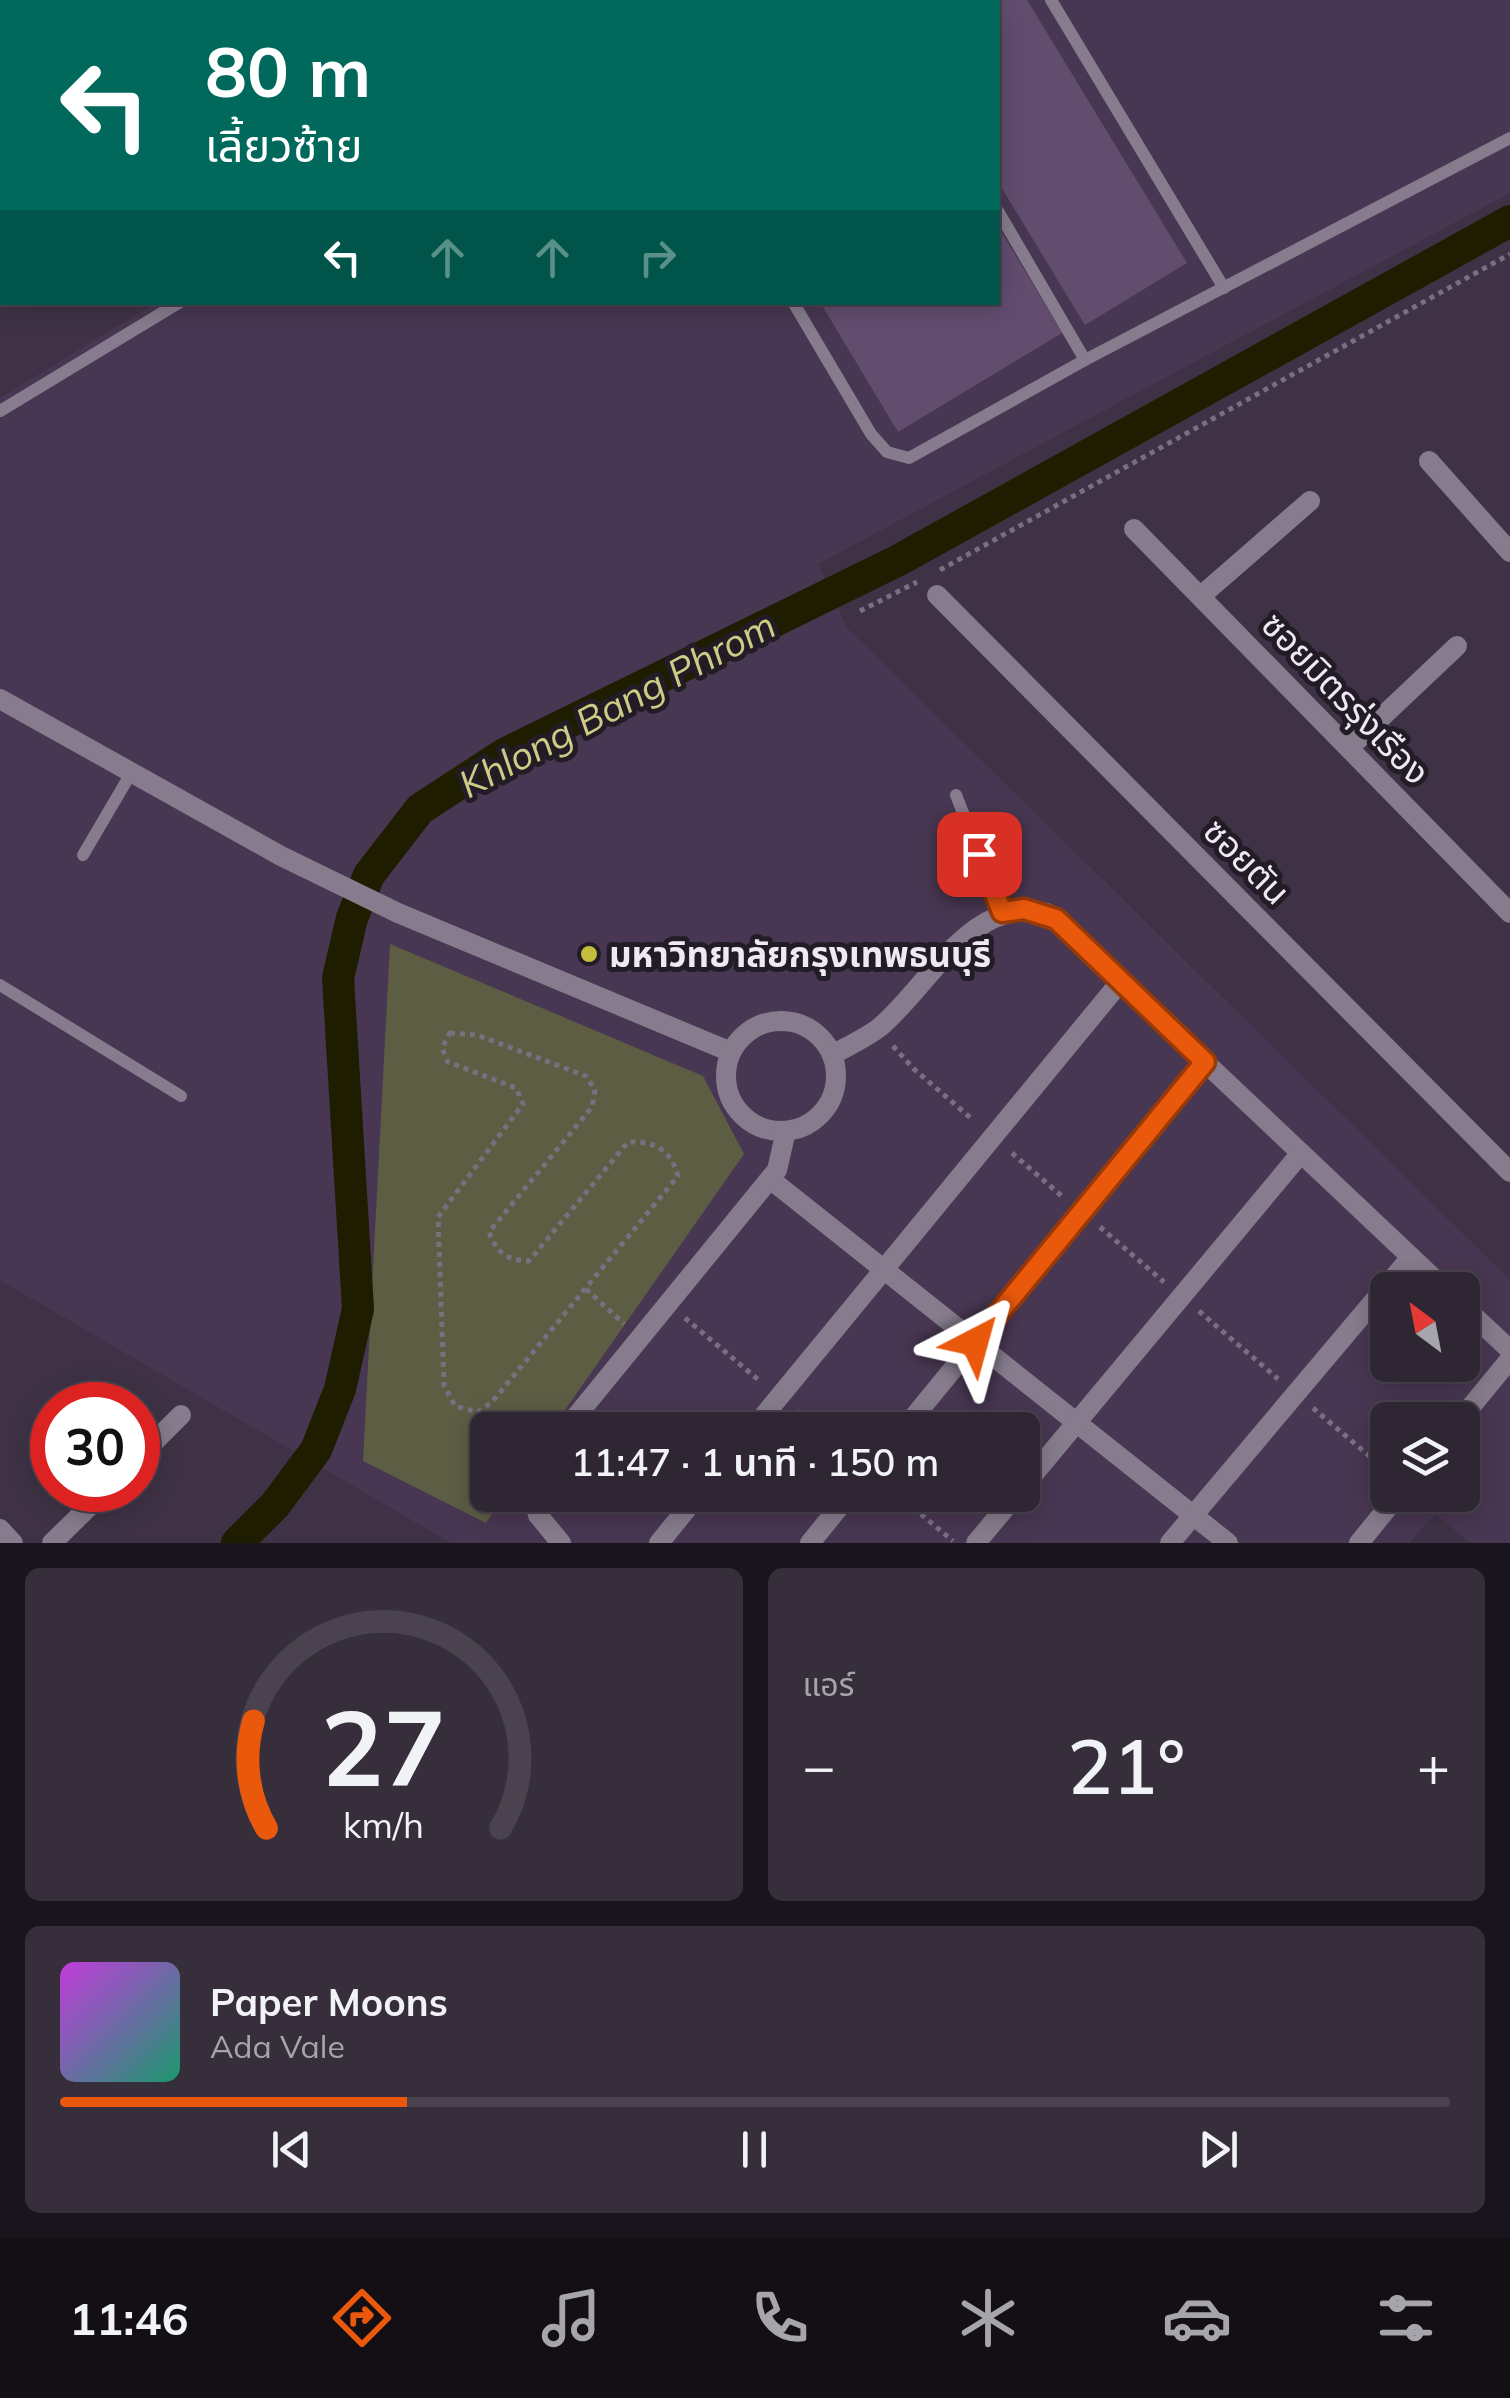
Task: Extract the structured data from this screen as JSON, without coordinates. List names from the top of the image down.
{
  "streets": {
    "street": ["ซอยมิตรรุ่งเรือง", "ซอยตัน"]
  },
  "water": ["Khlong Bang Phrom"],
  "places": ["มหาวิทยาลัยกรุงเทพธนบุรี"],
  "north": "top left",
  "page": {
    "turn": ["80 m", "เลี้ยวซ้าย"],
    "limit": "30",
    "trip": "11:47 · 1 นาที · 150 m",
    "tile": "แอร์",
    "heat": ["−", "21°", "+"],
    "song": ["Paper Moons", "Ada Vale"],
    "tabs": "11:46",
    "gauge": ["27", "km/h"]
  }
}
